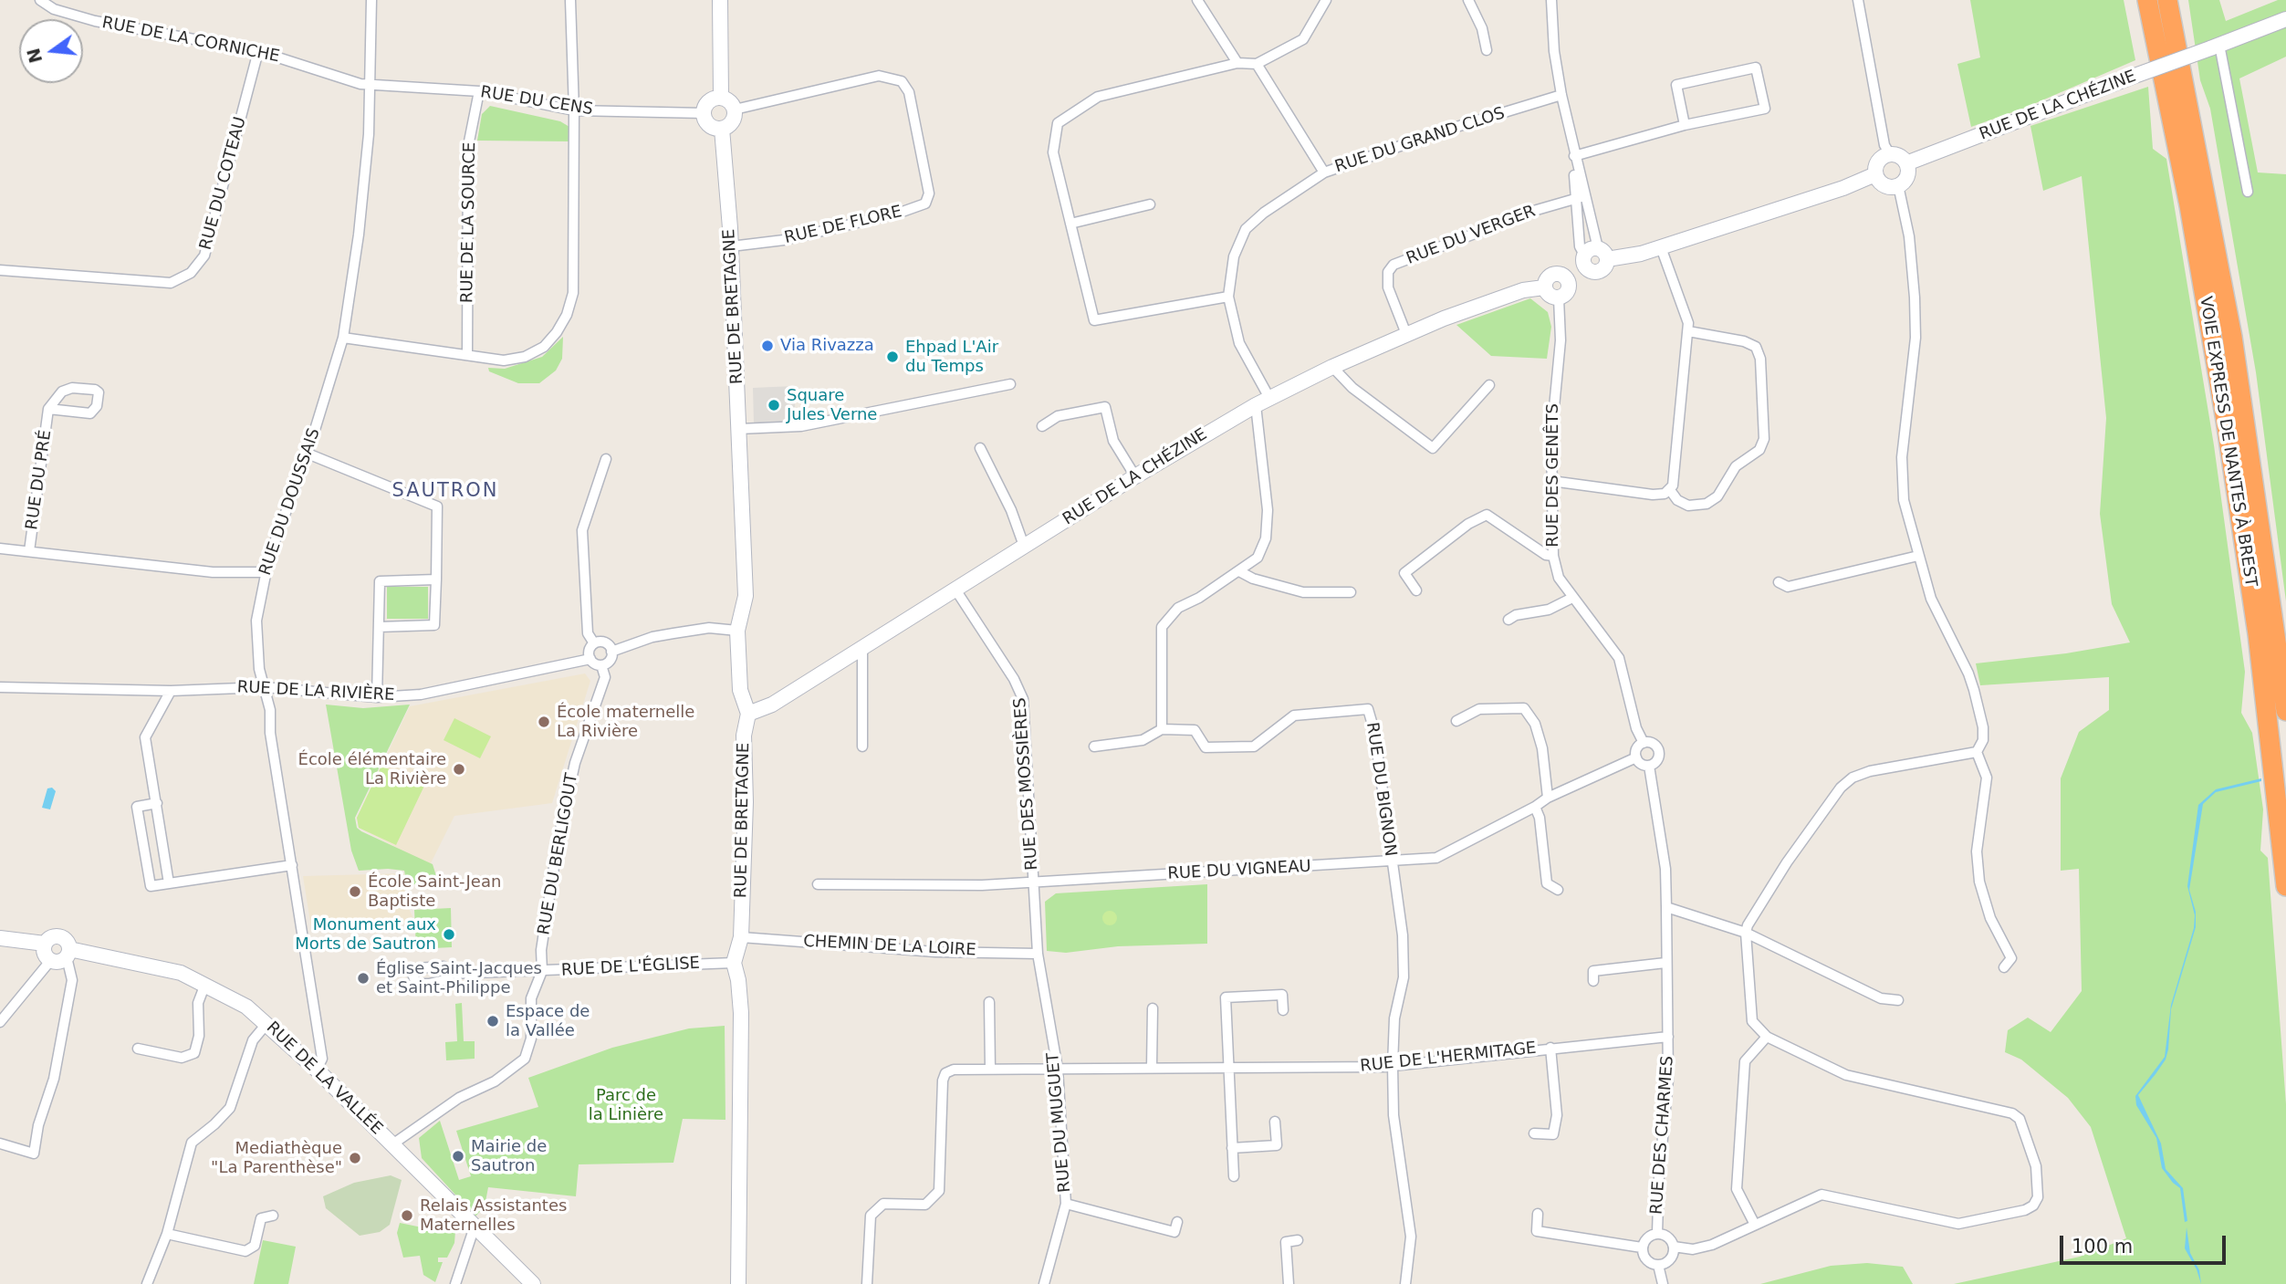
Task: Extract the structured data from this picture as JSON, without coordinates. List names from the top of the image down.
{
  "streets": {
    "highway": ["VOIE EXPRESS DE NANTES À BREST"],
    "street": [
      "RUE DE LA CORNICHE",
      "RUE DU CENS",
      "RUE DE LA CHÉZINE",
      "RUE DU GRAND CLOS",
      "RUE DU COTEAU",
      "RUE DE LA SOURCE",
      "RUE DE FLORE",
      "RUE DU VERGER",
      "RUE DE BRETAGNE",
      "RUE DES GENÊTS",
      "RUE DU PRÉ",
      "RUE DU DOUSSAIS",
      "RUE DE LA RIVIÈRE",
      "RUE DES MOSSIÈRES",
      "RUE DU BIGNON",
      "RUE DU BERLIGOUT",
      "RUE DU VIGNEAU",
      "CHEMIN DE LA LOIRE",
      "RUE DE L'ÉGLISE",
      "RUE DE L'HERMITAGE",
      "RUE DE LA VALLÉE",
      "RUE DU MUGUET",
      "RUE DES CHARMES"
    ]
  },
  "crossings": [
    ["RUE DE LA CORNICHE", "RUE DU CENS"],
    ["RUE DE LA CORNICHE", "RUE DU COTEAU"],
    ["RUE DE LA CORNICHE", "RUE DU DOUSSAIS"],
    ["RUE DU CENS", "RUE DE LA SOURCE"],
    ["RUE DU CENS", "RUE DE FLORE"],
    ["RUE DU CENS", "RUE DE BRETAGNE"],
    ["RUE DU CENS", "RUE DU DOUSSAIS"],
    ["RUE DE LA CHÉZINE", "RUE DU GRAND CLOS"],
    ["RUE DE LA CHÉZINE", "RUE DU VERGER"],
    ["RUE DE LA CHÉZINE", "RUE DE BRETAGNE"],
    ["RUE DE LA CHÉZINE", "RUE DES GENÊTS"],
    ["RUE DE LA CHÉZINE", "RUE DES MOSSIÈRES"],
    ["RUE DE FLORE", "RUE DE BRETAGNE"],
    ["RUE DE BRETAGNE", "CHEMIN DE LA LOIRE"],
    ["RUE DE BRETAGNE", "RUE DE L'ÉGLISE"],
    ["RUE DES GENÊTS", "RUE DU VIGNEAU"],
    ["RUE DU DOUSSAIS", "RUE DE LA RIVIÈRE"],
    ["RUE DU DOUSSAIS", "RUE DE LA VALLÉE"],
    ["RUE DE LA RIVIÈRE", "RUE DU BERLIGOUT"],
    ["RUE DES MOSSIÈRES", "RUE DU VIGNEAU"],
    ["RUE DES MOSSIÈRES", "RUE DU MUGUET"],
    ["RUE DU BIGNON", "RUE DU VIGNEAU"],
    ["RUE DU BIGNON", "RUE DE L'HERMITAGE"],
    ["RUE DU BERLIGOUT", "RUE DE L'ÉGLISE"],
    ["RUE DU BERLIGOUT", "RUE DE LA VALLÉE"],
    ["RUE DU VIGNEAU", "RUE DU MUGUET"],
    ["CHEMIN DE LA LOIRE", "RUE DU MUGUET"],
    ["RUE DE L'HERMITAGE", "RUE DU MUGUET"],
    ["RUE DE L'HERMITAGE", "RUE DES CHARMES"]
  ],
  "districts": ["SAUTRON"],
  "parks": ["Parc de la Linière"],
  "places": [
    "Via Rivazza",
    "Ehpad L'Air du Temps",
    "Square Jules Verne",
    "École maternelle La Rivière",
    "École élémentaire La Rivière",
    "École Saint-Jean Baptiste",
    "Monument aux Morts de Sautron",
    "Église Saint-Jacques et Saint-Philippe",
    "Espace de la Vallée",
    "Mairie de Sautron",
    "Mediathèque \"La Parenthèse\"",
    "Relais Assistantes Maternelles"
  ],
  "scale_bar": "100 m",
  "north": "left"
}
